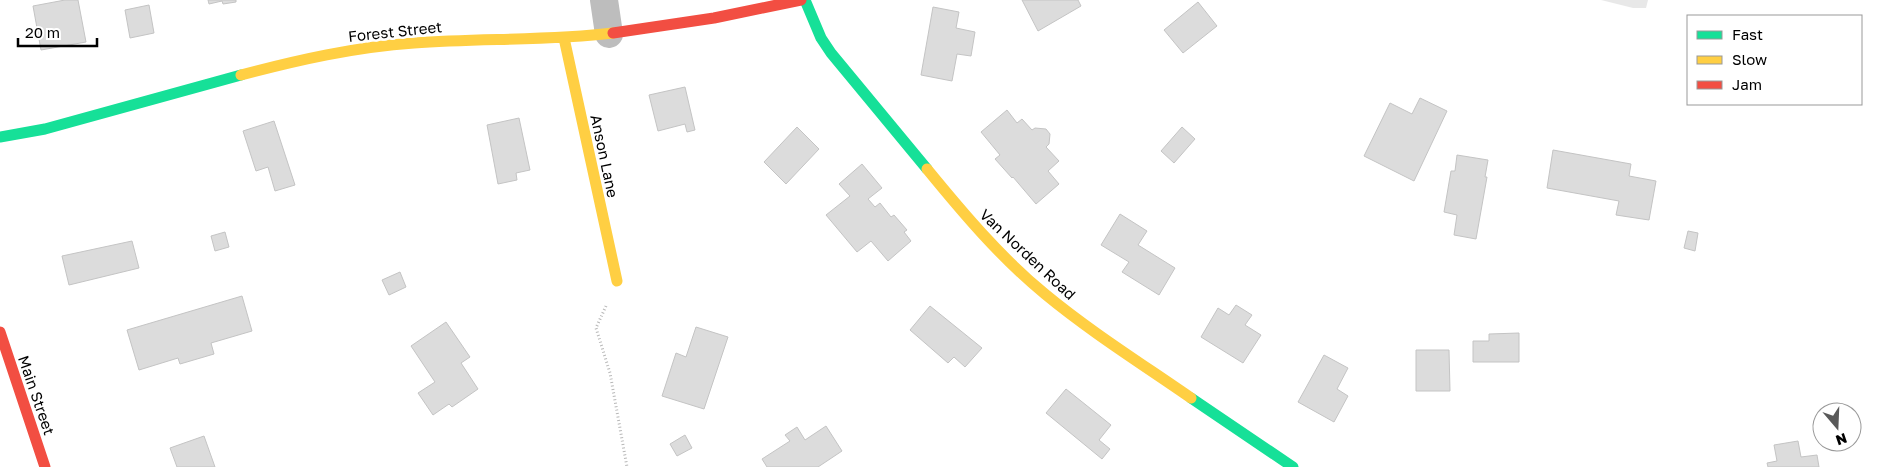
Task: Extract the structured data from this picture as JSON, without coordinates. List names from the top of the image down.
{
  "streets": {
    "street": [
      "Forest Street",
      "Anson Lane",
      "Van Norden Road",
      "Main Street"
    ]
  },
  "crossings": [
    ["Forest Street", "Anson Lane"],
    ["Forest Street", "Van Norden Road"]
  ],
  "legend": ["Fast", "Slow", "Jam"],
  "scale_bar": "20 m",
  "north": "bottom"
}
